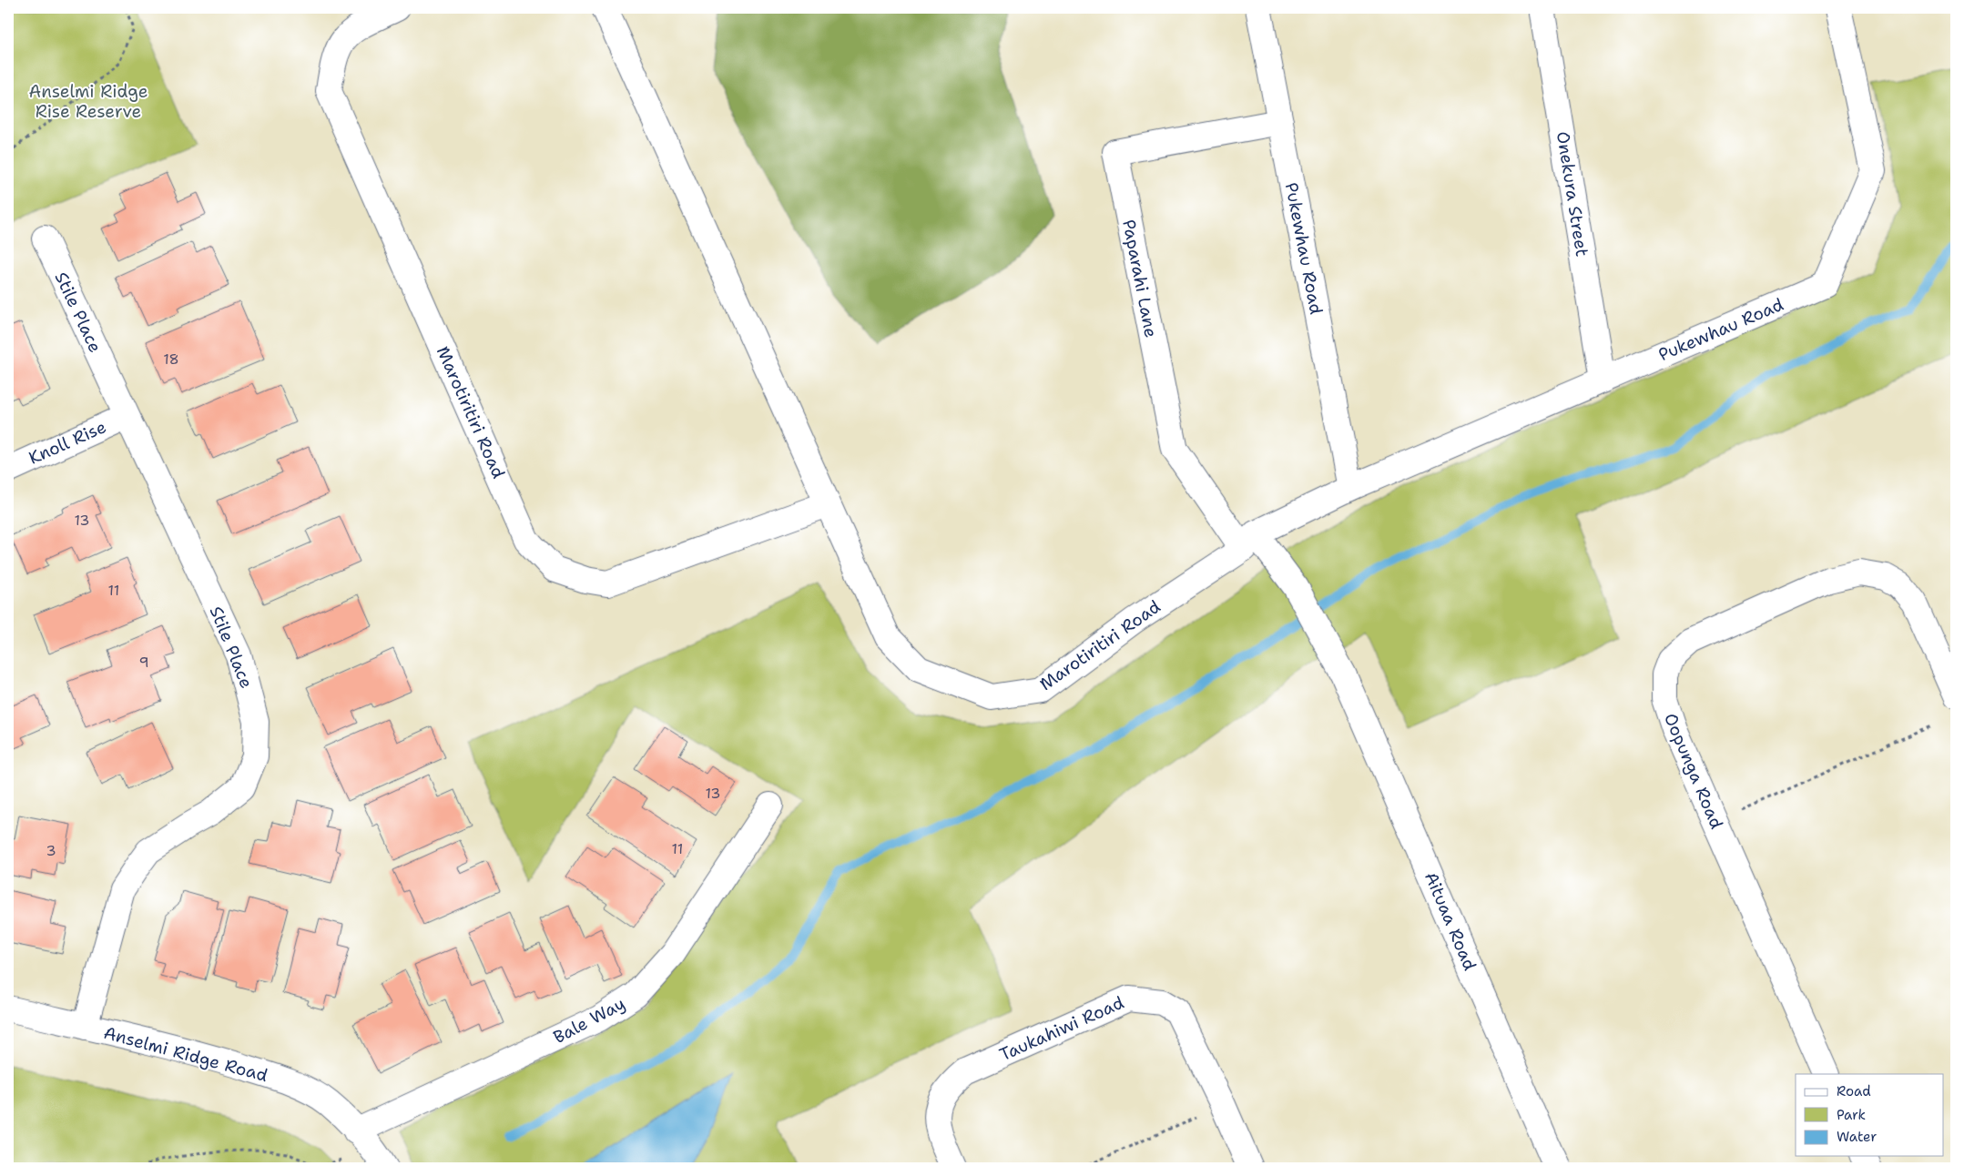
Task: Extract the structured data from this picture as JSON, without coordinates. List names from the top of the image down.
{
  "streets": {
    "street": [
      "Onekura Street",
      "Pukewhau Road",
      "Paparahi Lane",
      "Stile Place",
      "Marotiritiri Road",
      "Knoll Rise",
      "Oopunga Road",
      "Aituaa Road",
      "Bale Way",
      "Taukahiwi Road",
      "Anselmi Ridge Road"
    ]
  },
  "crossings": [
    ["Onekura Street", "Pukewhau Road"],
    ["Pukewhau Road", "Paparahi Lane"],
    ["Pukewhau Road", "Marotiritiri Road"],
    ["Pukewhau Road", "Aituaa Road"],
    ["Paparahi Lane", "Marotiritiri Road"],
    ["Paparahi Lane", "Aituaa Road"],
    ["Stile Place", "Knoll Rise"],
    ["Stile Place", "Anselmi Ridge Road"],
    ["Marotiritiri Road", "Aituaa Road"],
    ["Bale Way", "Anselmi Ridge Road"]
  ],
  "parks": ["Anselmi Ridge Rise Reserve"],
  "house_numbers": [
    "18",
    "13",
    "11",
    "9",
    "13",
    "11",
    "3"
  ],
  "legend": ["Road", "Park", "Water"]
}
